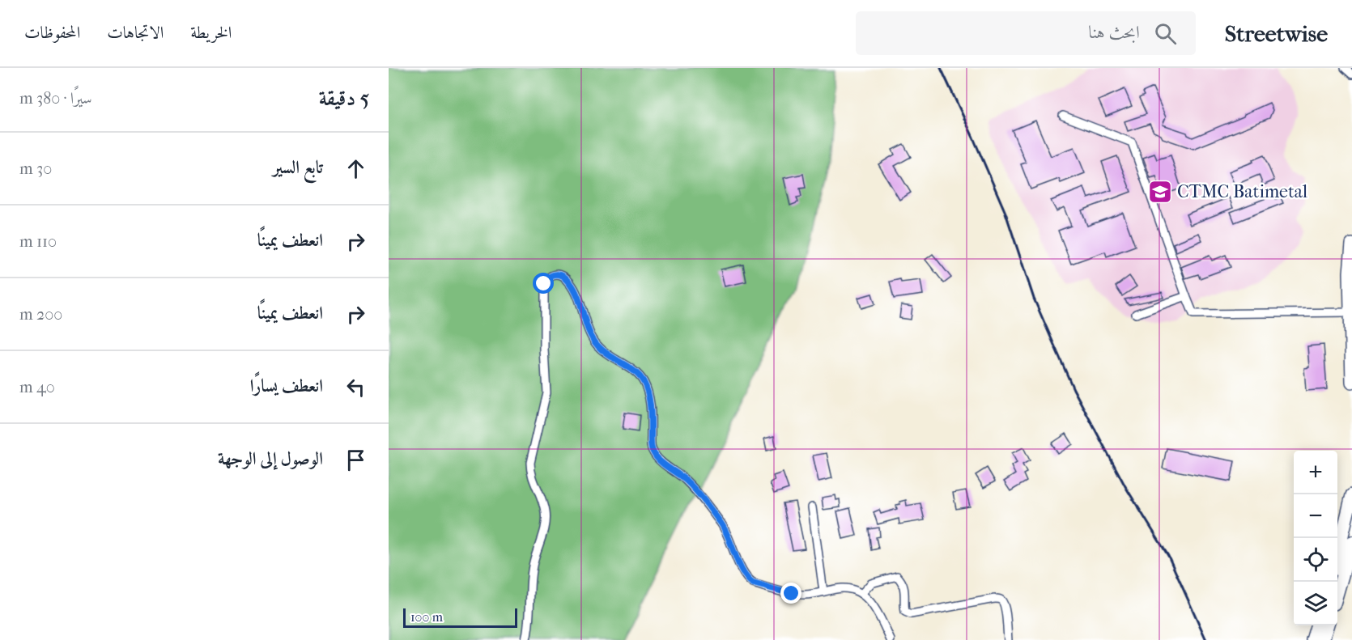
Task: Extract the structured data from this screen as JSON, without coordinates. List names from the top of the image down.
{
  "places": {
    "school or university": ["CTMC Batimetal"]
  },
  "scale_bar": "100 m",
  "page": {
    "header": "Streetwise",
    "search": "ابحث هنا",
    "nav": ["الخريطة", "الاتجاهات", "المحفوظات"],
    "heading": ["5 دقيقة", "سيرًا · 380 m"],
    "list": [
      ["تابع السير", "30 m"],
      ["انعطف يمينًا", "110 m"],
      ["انعطف يمينًا", "200 m"],
      ["انعطف يسارًا", "40 m"],
      "الوصول إلى الوجهة"
    ],
    "map_buttons": ["+", "−"],
    "scale": "100 m"
  }
}
